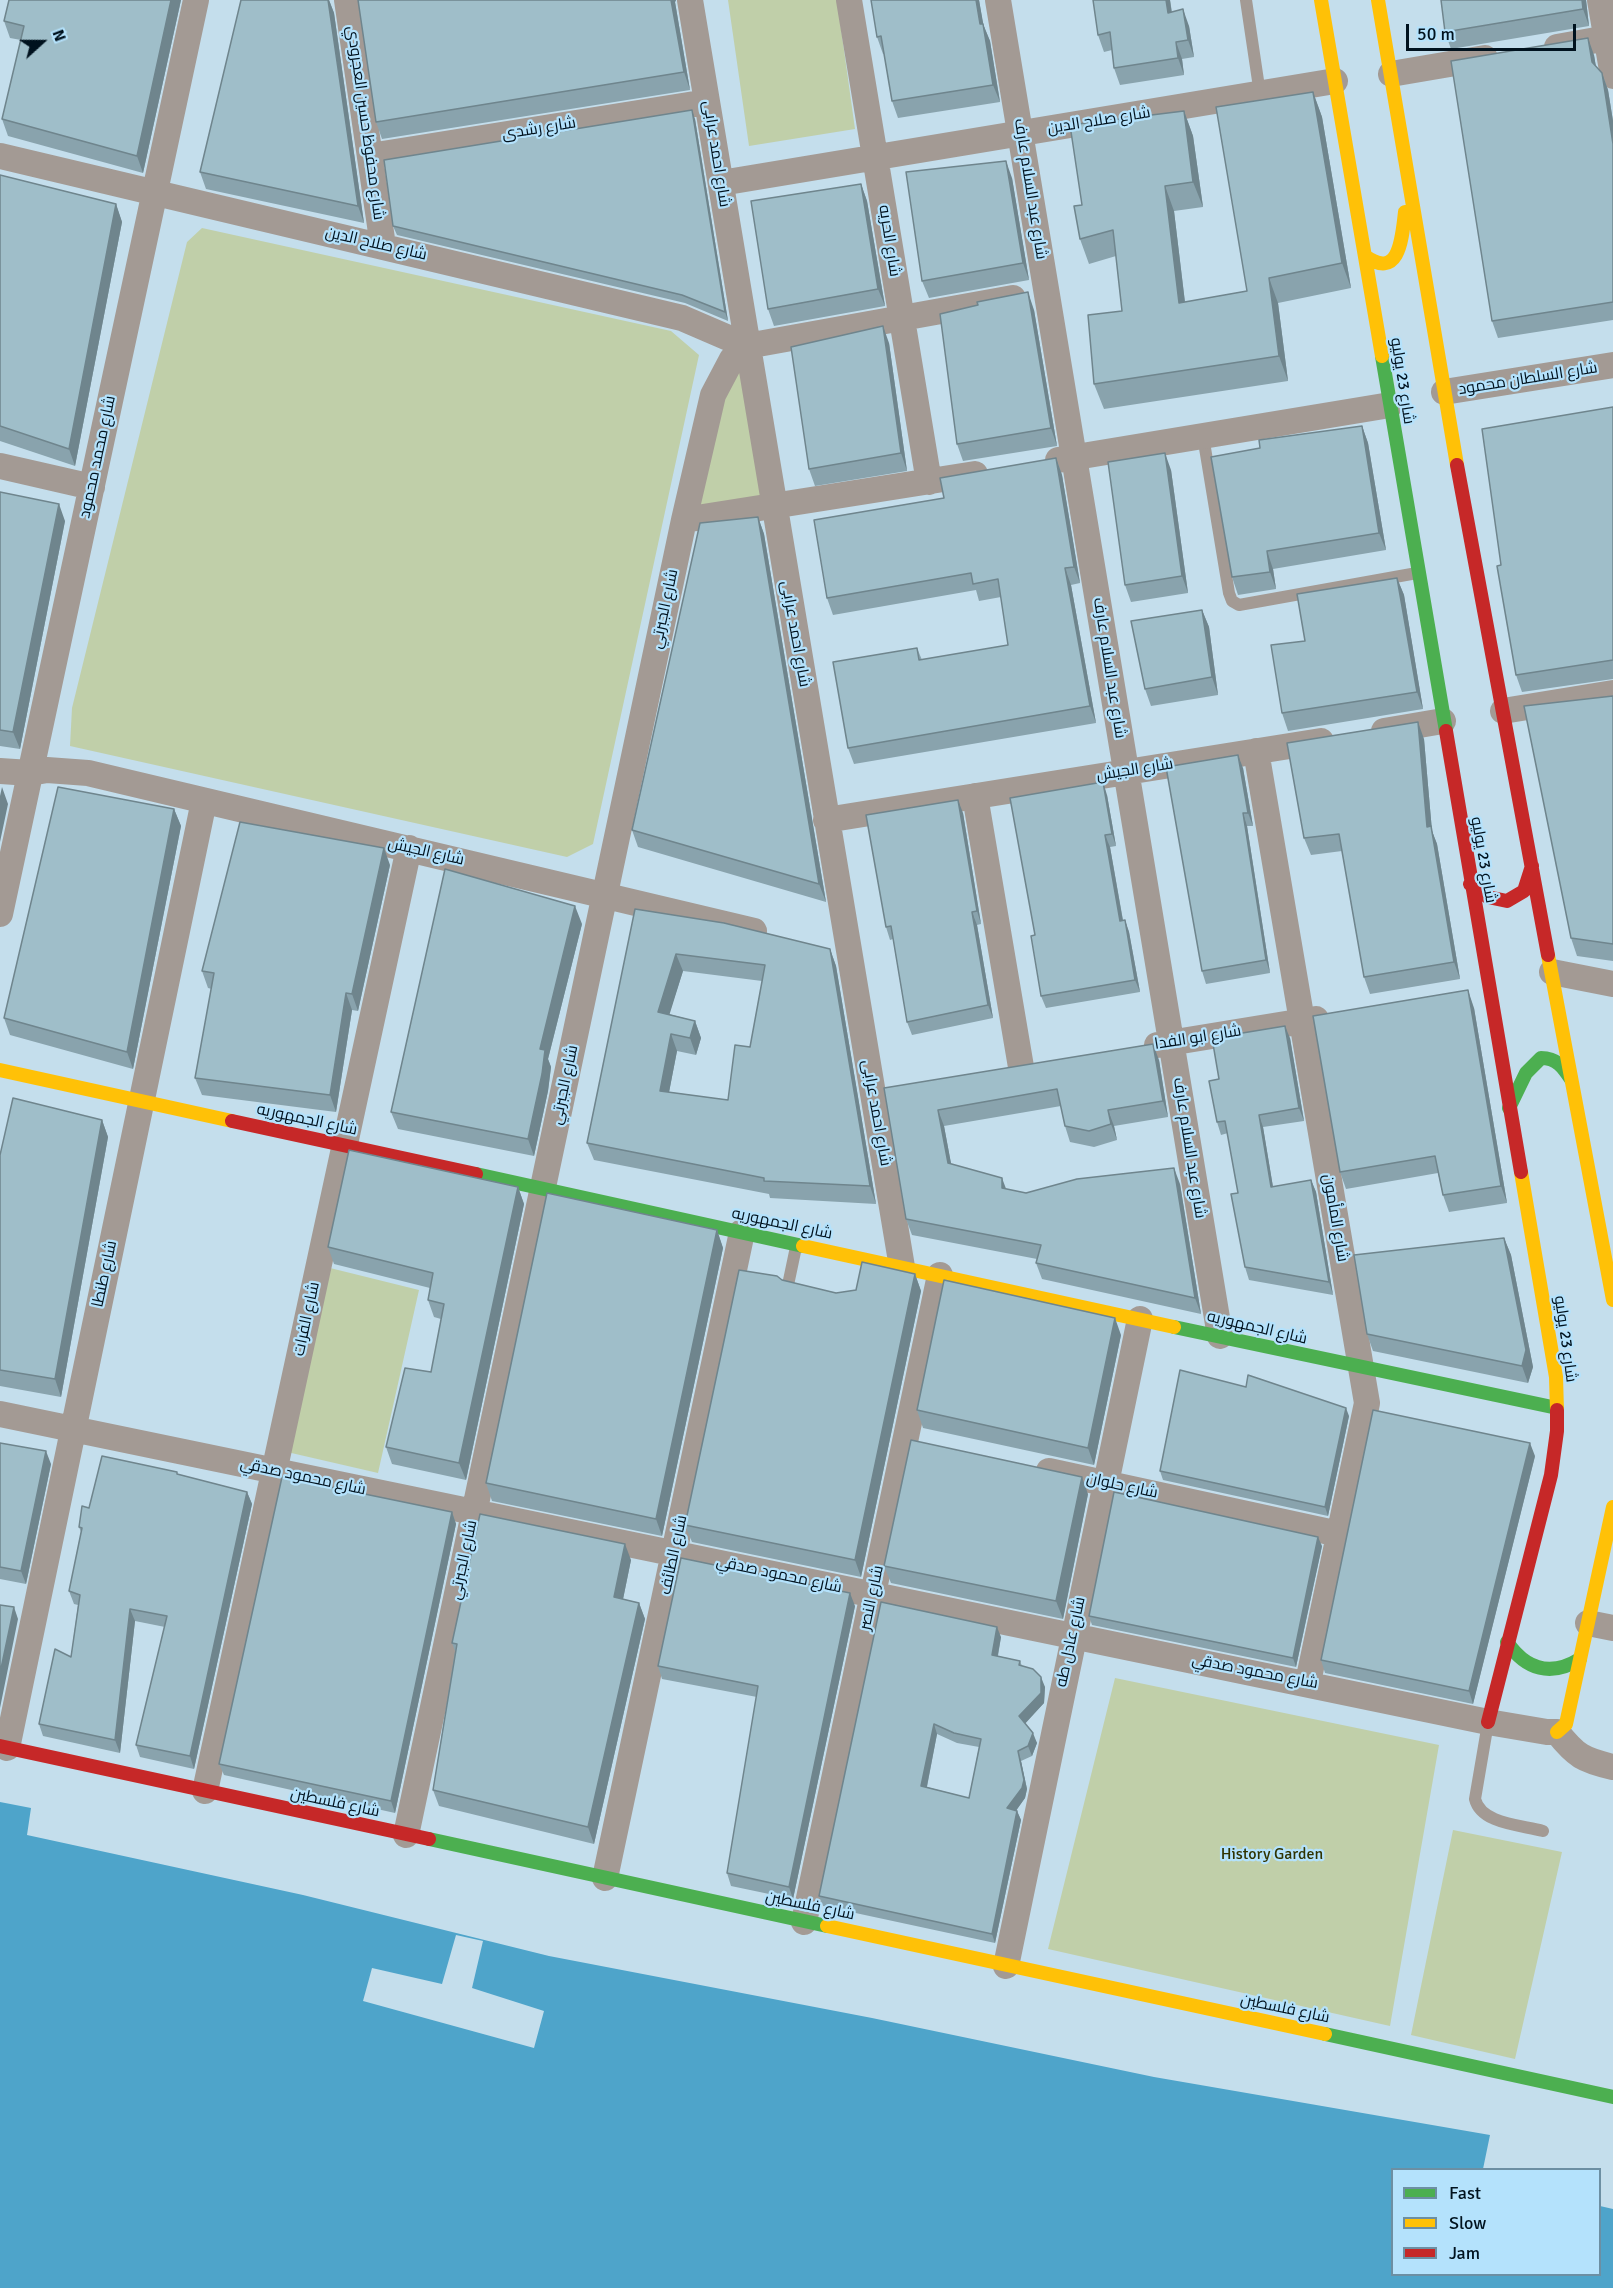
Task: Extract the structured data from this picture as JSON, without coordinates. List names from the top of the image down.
{
  "streets": {
    "main road": ["شارع 23 يوليو", "شارع الجمهوريه", "شارع فلسطين"],
    "street": [
      "شارع صلاح الدين",
      "شارع محفوظ حسين العجرودي",
      "شارع رشدى",
      "شارع احمد عرابى",
      "شارع عبد السلام عارف",
      "شارع الحريه",
      "شارع السلطان محمود",
      "شارع محمد محمود",
      "شارع الجبرتي",
      "شارع الجيش",
      "شارع ابو الفدا",
      "شارع المأمون",
      "شارع طنطا",
      "شارع الفرات",
      "شارع محمود صدقي",
      "شارع حلوان",
      "شارع الطائف",
      "شارع النصر",
      "شارع عادل طه"
    ]
  },
  "crossings": [
    ["شارع صلاح الدين", "شارع محفوظ حسين العجرودي"],
    ["شارع صلاح الدين", "شارع احمد عرابى"],
    ["شارع صلاح الدين", "شارع عبد السلام عارف"],
    ["شارع صلاح الدين", "شارع الحريه"],
    ["شارع صلاح الدين", "شارع 23 يوليو"],
    ["شارع صلاح الدين", "شارع محمد محمود"],
    ["شارع صلاح الدين", "شارع الجبرتي"],
    ["شارع محفوظ حسين العجرودي", "شارع رشدى"],
    ["شارع رشدى", "شارع احمد عرابى"],
    ["شارع احمد عرابى", "شارع الجبرتي"],
    ["شارع احمد عرابى", "شارع الجيش"],
    ["شارع احمد عرابى", "شارع الجمهوريه"],
    ["شارع عبد السلام عارف", "شارع الجيش"],
    ["شارع عبد السلام عارف", "شارع ابو الفدا"],
    ["شارع عبد السلام عارف", "شارع الجمهوريه"],
    ["شارع 23 يوليو", "شارع الجيش"],
    ["شارع 23 يوليو", "شارع الجمهوريه"],
    ["شارع 23 يوليو", "شارع محمود صدقي"],
    ["شارع محمد محمود", "شارع الجيش"],
    ["شارع الجبرتي", "شارع الجيش"],
    ["شارع الجبرتي", "شارع الجمهوريه"],
    ["شارع الجبرتي", "شارع محمود صدقي"],
    ["شارع الجبرتي", "شارع فلسطين"],
    ["شارع الجيش", "شارع المأمون"],
    ["شارع الجيش", "شارع طنطا"],
    ["شارع الجيش", "شارع الفرات"],
    ["شارع ابو الفدا", "شارع المأمون"],
    ["شارع الجمهوريه", "شارع المأمون"],
    ["شارع الجمهوريه", "شارع طنطا"],
    ["شارع الجمهوريه", "شارع الفرات"],
    ["شارع الجمهوريه", "شارع الطائف"],
    ["شارع الجمهوريه", "شارع النصر"],
    ["شارع الجمهوريه", "شارع عادل طه"],
    ["شارع المأمون", "شارع محمود صدقي"],
    ["شارع المأمون", "شارع حلوان"],
    ["شارع طنطا", "شارع محمود صدقي"],
    ["شارع طنطا", "شارع فلسطين"],
    ["شارع الفرات", "شارع محمود صدقي"],
    ["شارع الفرات", "شارع فلسطين"],
    ["شارع محمود صدقي", "شارع الطائف"],
    ["شارع محمود صدقي", "شارع النصر"],
    ["شارع محمود صدقي", "شارع عادل طه"],
    ["شارع حلوان", "شارع عادل طه"],
    ["شارع الطائف", "شارع فلسطين"],
    ["شارع النصر", "شارع فلسطين"],
    ["شارع عادل طه", "شارع فلسطين"]
  ],
  "parks": ["History Garden"],
  "legend": ["Fast", "Slow", "Jam"],
  "scale_bar": "50 m",
  "north": "right"
}
